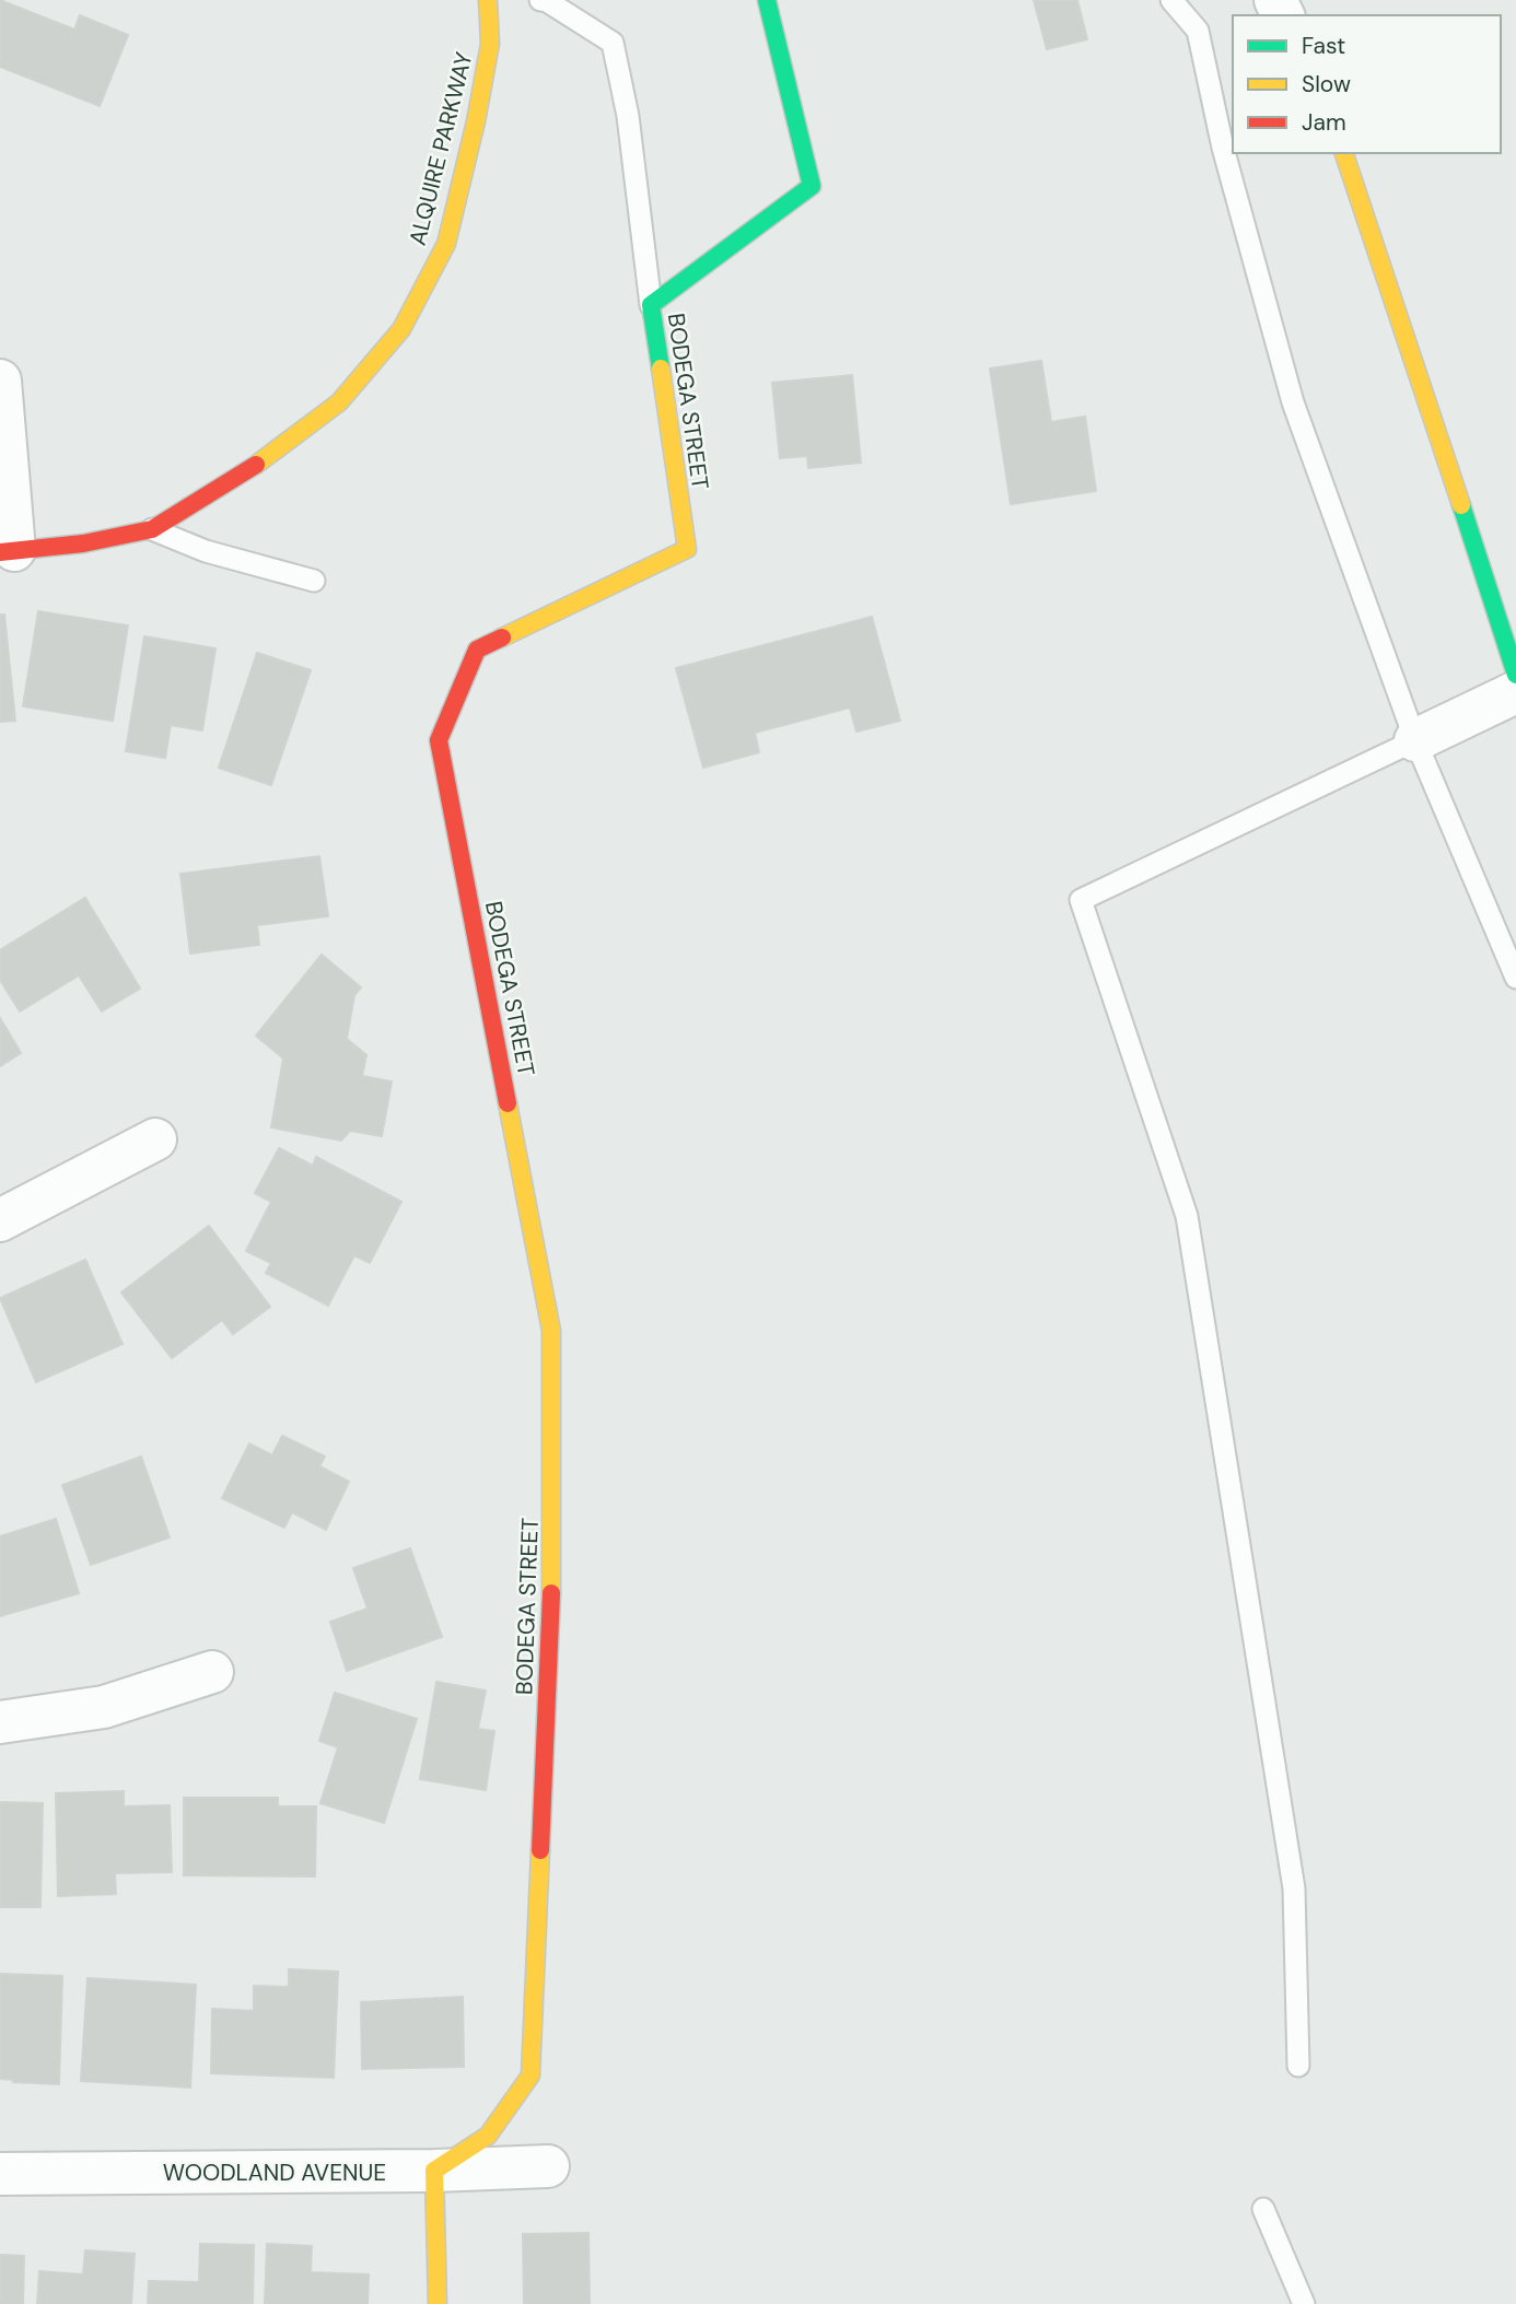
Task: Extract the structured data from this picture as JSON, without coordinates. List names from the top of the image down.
{
  "streets": {
    "street": ["ALQUIRE PARKWAY", "BODEGA STREET", "WOODLAND AVENUE"]
  },
  "crossings": [
    ["BODEGA STREET", "WOODLAND AVENUE"]
  ],
  "legend": ["Fast", "Slow", "Jam"]
}
